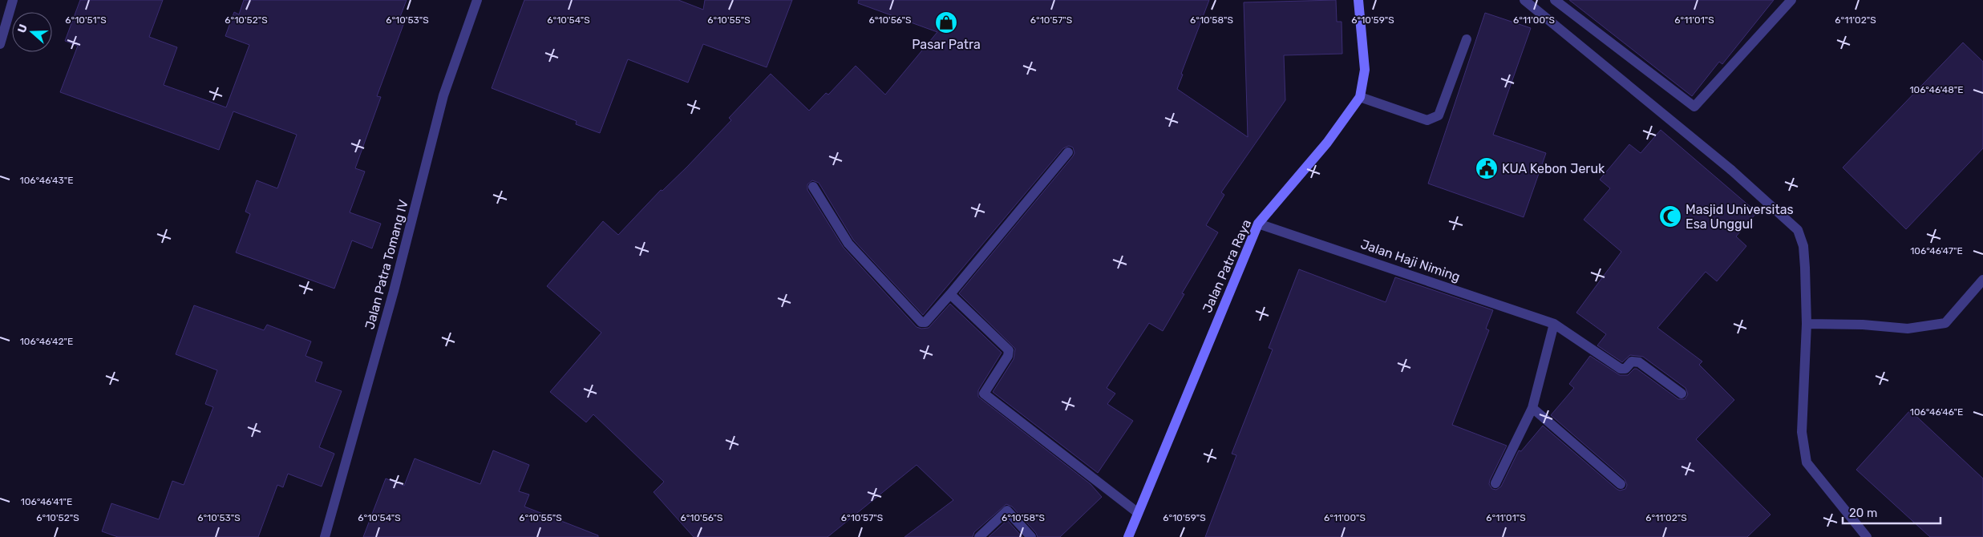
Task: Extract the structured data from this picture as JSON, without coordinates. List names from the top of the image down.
{
  "streets": {
    "street": ["Jalan Haji Niming", "Jalan Patra Tomang IV", "Jalan Patra Raya"]
  },
  "crossings": [
    ["Jalan Haji Niming", "Jalan Patra Raya"]
  ],
  "places": {
    "shop": ["Pasar Patra"],
    "public building": ["KUA Kebon Jeruk"],
    "mosque": ["Masjid Universitas Esa Unggul"]
  },
  "scale_bar": "20 m",
  "north": "left",
  "coordinates": [
    "6°10'51\"S",
    "6°10'52\"S",
    "6°10'53\"S",
    "6°10'54\"S",
    "6°10'55\"S",
    "6°10'56\"S",
    "6°10'57\"S",
    "6°10'58\"S",
    "6°10'59\"S",
    "6°11'00\"S",
    "6°11'01\"S",
    "6°11'02\"S",
    "106°46'48\"E",
    "106°46'43\"E",
    "106°46'47\"E",
    "106°46'42\"E",
    "106°46'46\"E",
    "106°46'41\"E"
  ]
}
